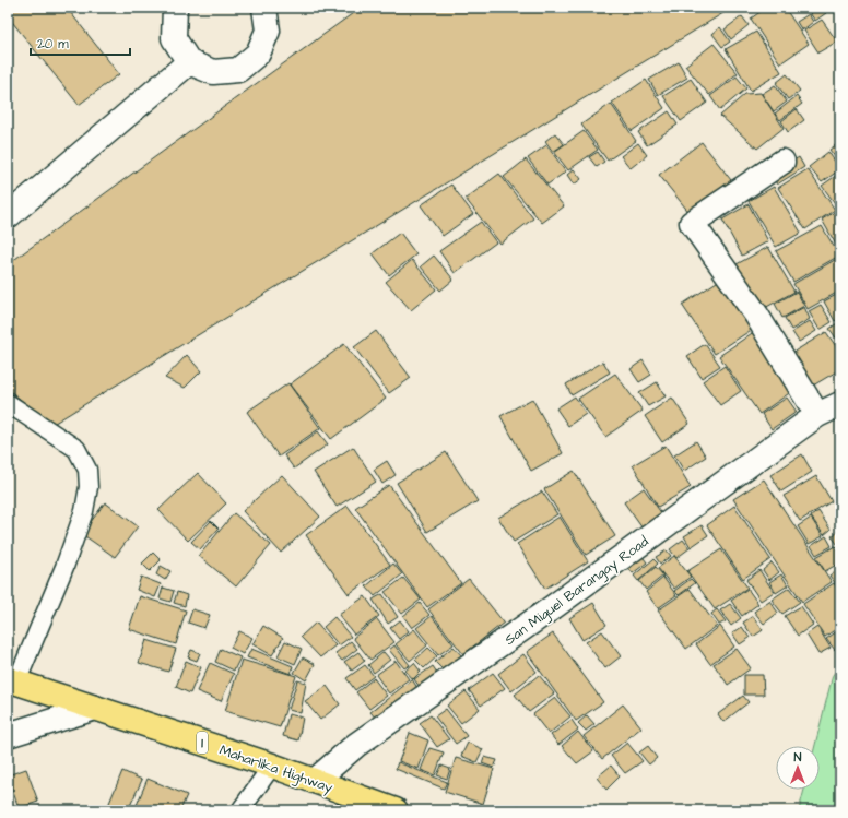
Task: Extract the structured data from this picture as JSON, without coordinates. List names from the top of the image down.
{
  "streets": {
    "highway": ["1", "Maharlika Highway"],
    "street": ["San Miguel Barangay Road"]
  },
  "crossings": [
    ["San Miguel Barangay Road", "Maharlika Highway"]
  ],
  "scale_bar": "20 m",
  "north": "top"
}
